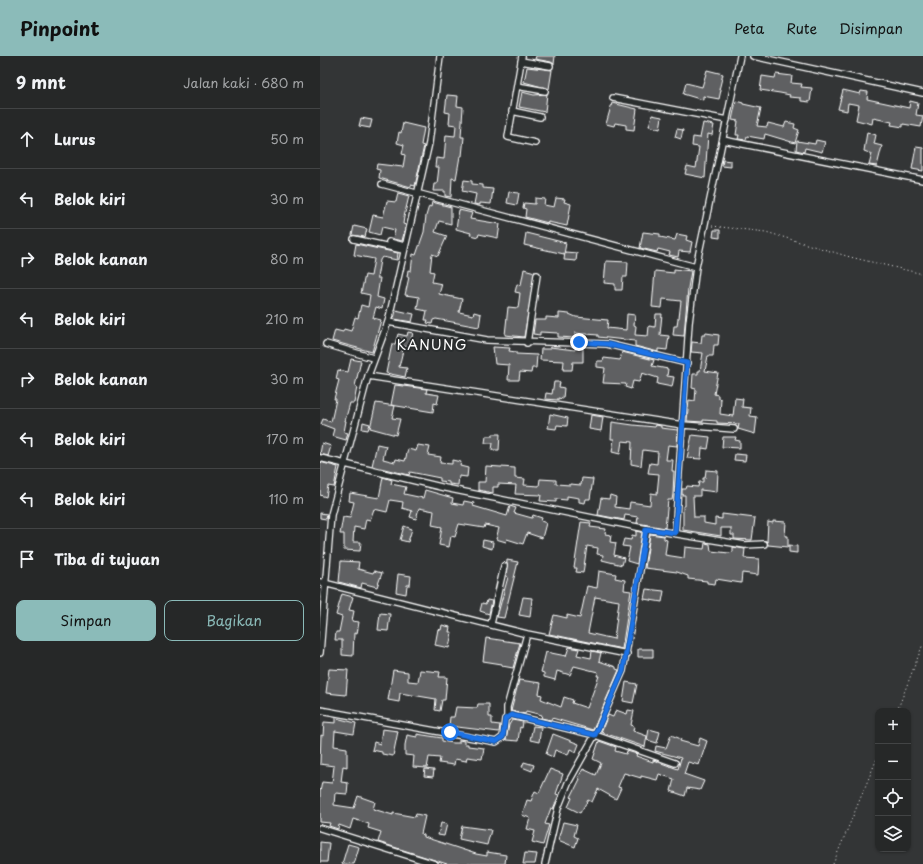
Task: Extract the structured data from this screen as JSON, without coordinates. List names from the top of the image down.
{
  "districts": ["KANUNG"],
  "page": {
    "header": "Pinpoint",
    "nav": ["Peta", "Rute", "Disimpan"],
    "heading": ["9 mnt", "Jalan kaki · 680 m"],
    "list": [
      ["Lurus", "50 m"],
      ["Belok kiri", "30 m"],
      ["Belok kanan", "80 m"],
      ["Belok kiri", "210 m"],
      ["Belok kanan", "30 m"],
      ["Belok kiri", "170 m"],
      ["Belok kiri", "110 m"],
      "Tiba di tujuan"
    ],
    "buttons": ["Simpan", "Bagikan"],
    "map_buttons": ["+", "−"]
  }
}
